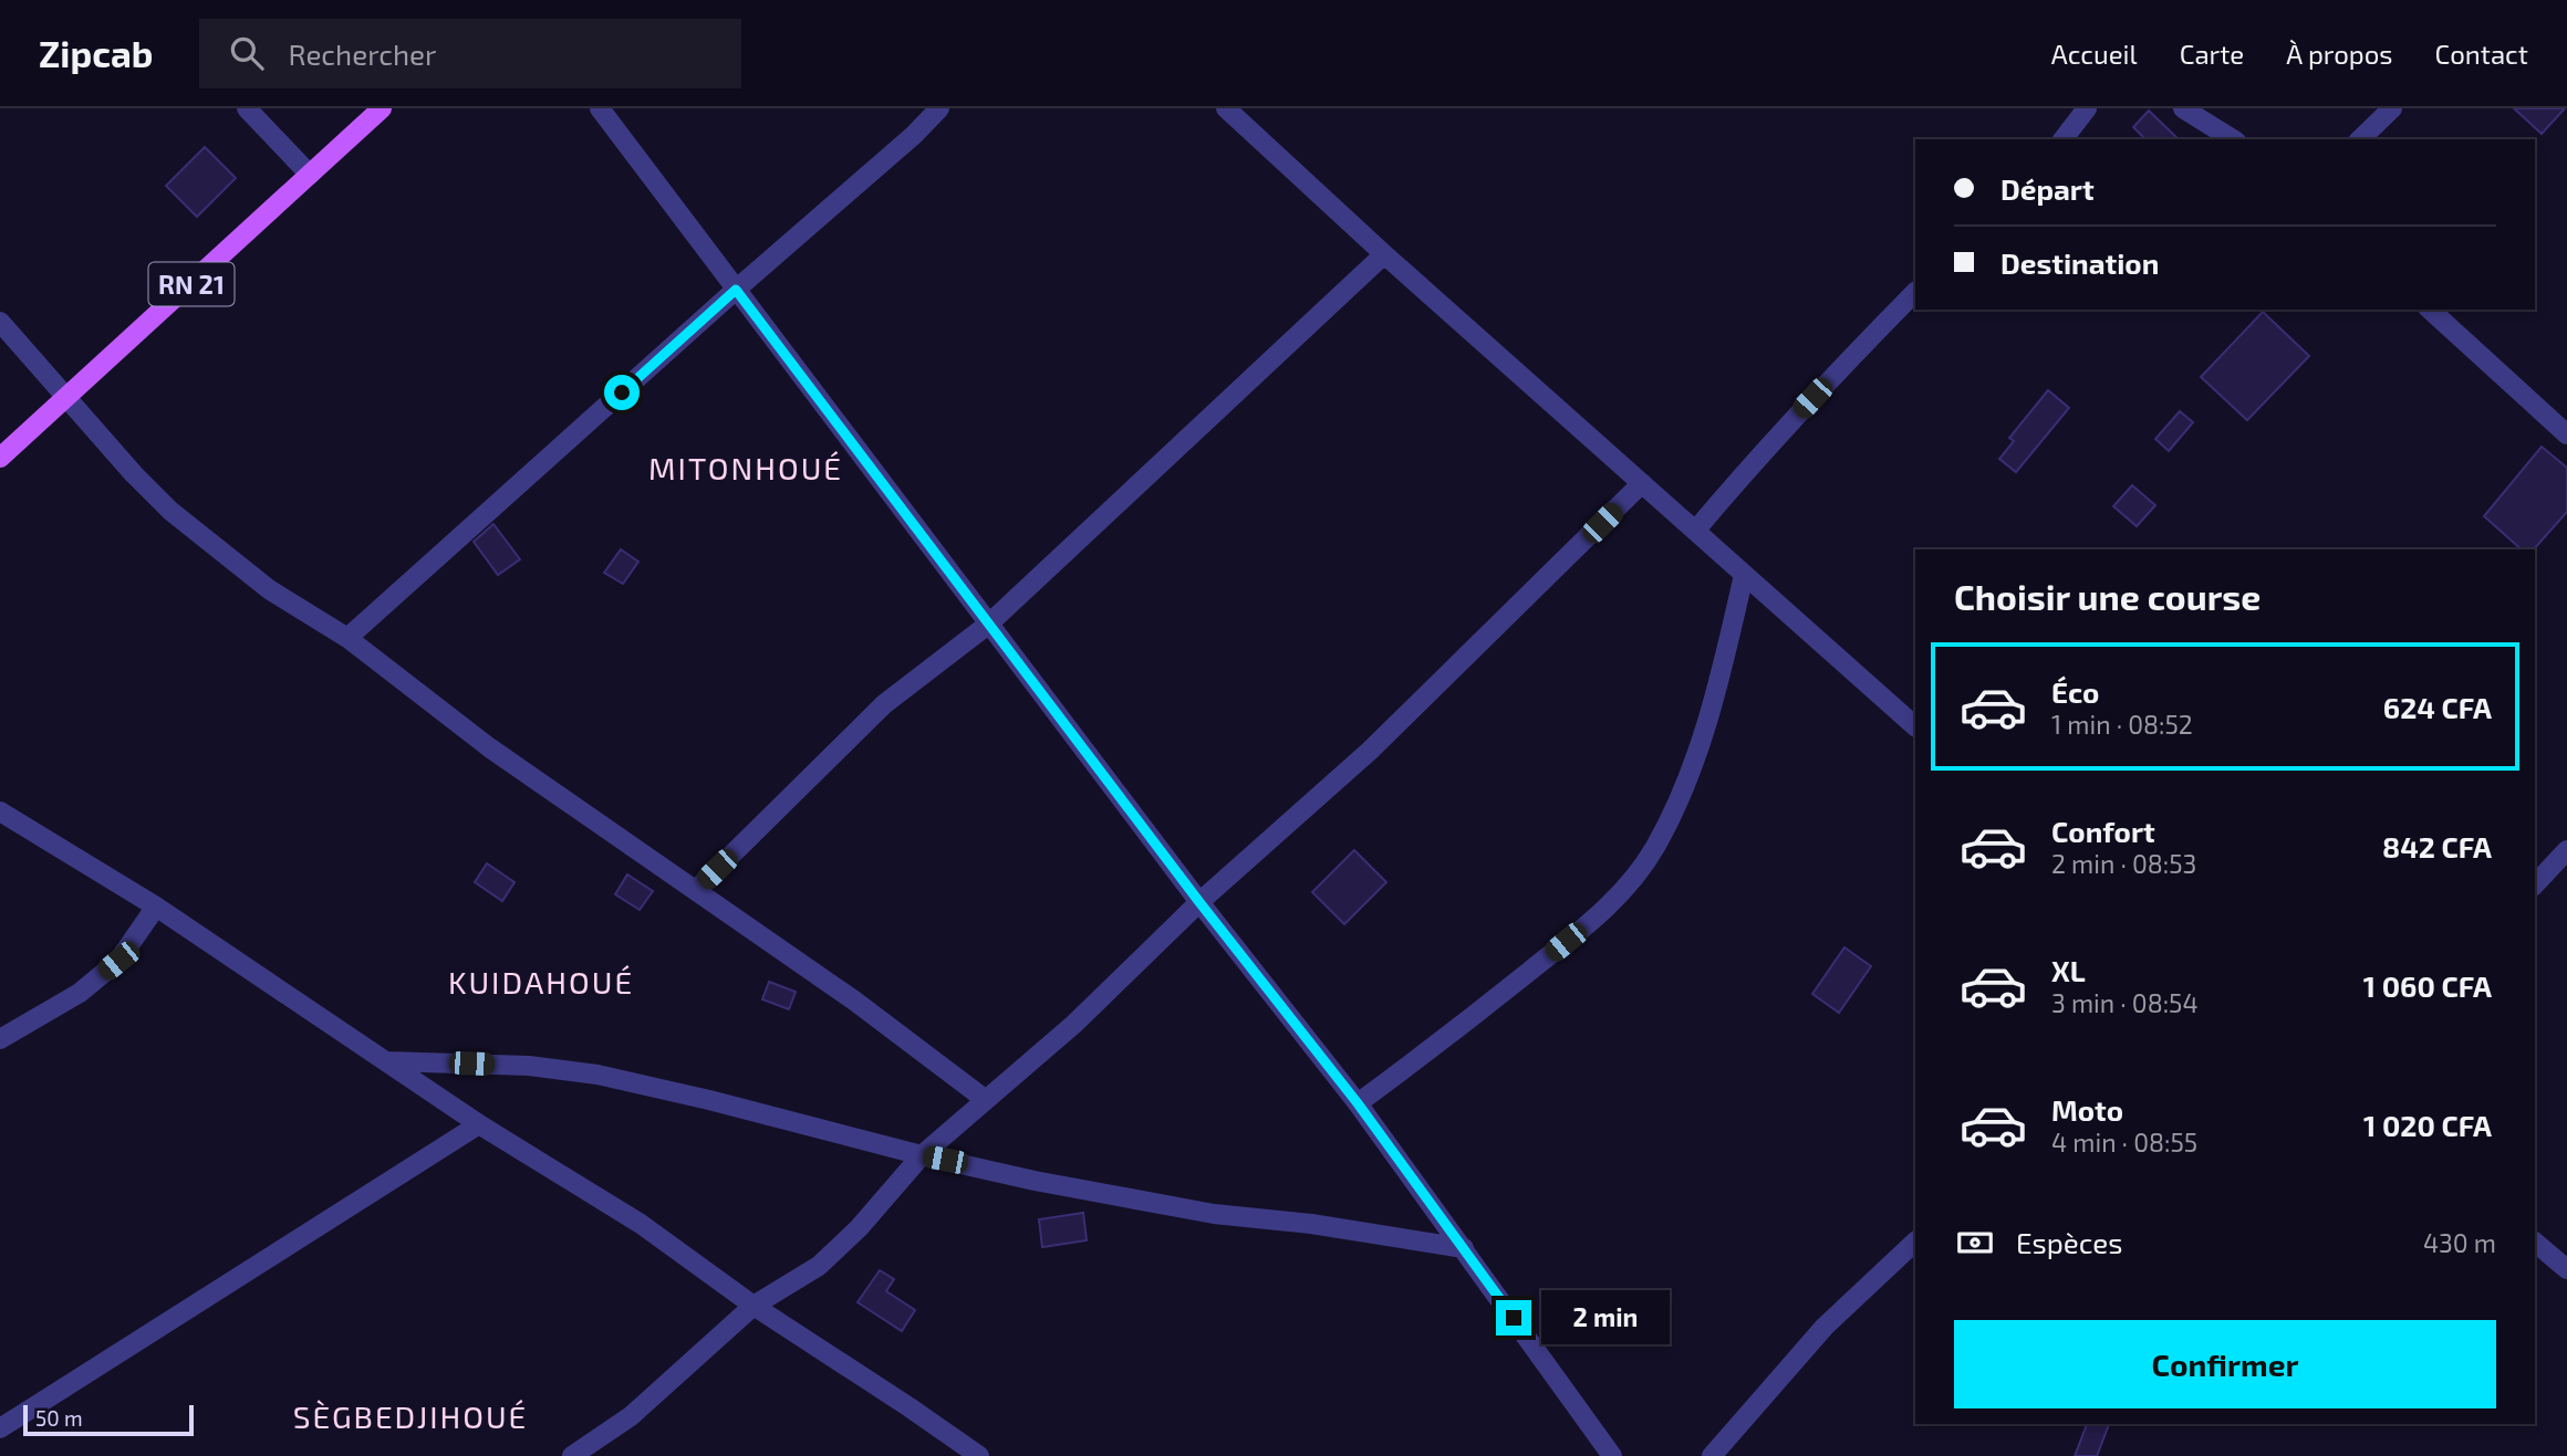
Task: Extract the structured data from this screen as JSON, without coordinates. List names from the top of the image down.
{
  "streets": {
    "main road": ["RN 21"]
  },
  "districts": ["MITONHOUÉ", "KUIDAHOUÉ", "SÈGBEDJIHOUÉ"],
  "scale_bar": "50 m",
  "page": {
    "header": "Zipcab",
    "search": "Rechercher",
    "nav": [
      "Accueil",
      "Carte",
      "À propos",
      "Contact"
    ],
    "banner": ["Départ", "Destination"],
    "heading": "Choisir une course",
    "list": [
      {
        "name": "Éco",
        "note": "1 min · 08:52",
        "value": "624 CFA"
      },
      {
        "name": "Confort",
        "note": "2 min · 08:53",
        "value": "842 CFA"
      },
      {
        "name": "XL",
        "note": "3 min · 08:54",
        "value": "1 060 CFA"
      },
      {
        "name": "Moto",
        "note": "4 min · 08:55",
        "value": "1 020 CFA"
      }
    ],
    "pay": ["Espèces", "430 m"],
    "bubble": "2 min",
    "buttons": "Confirmer",
    "scale": "50 m"
  }
}
